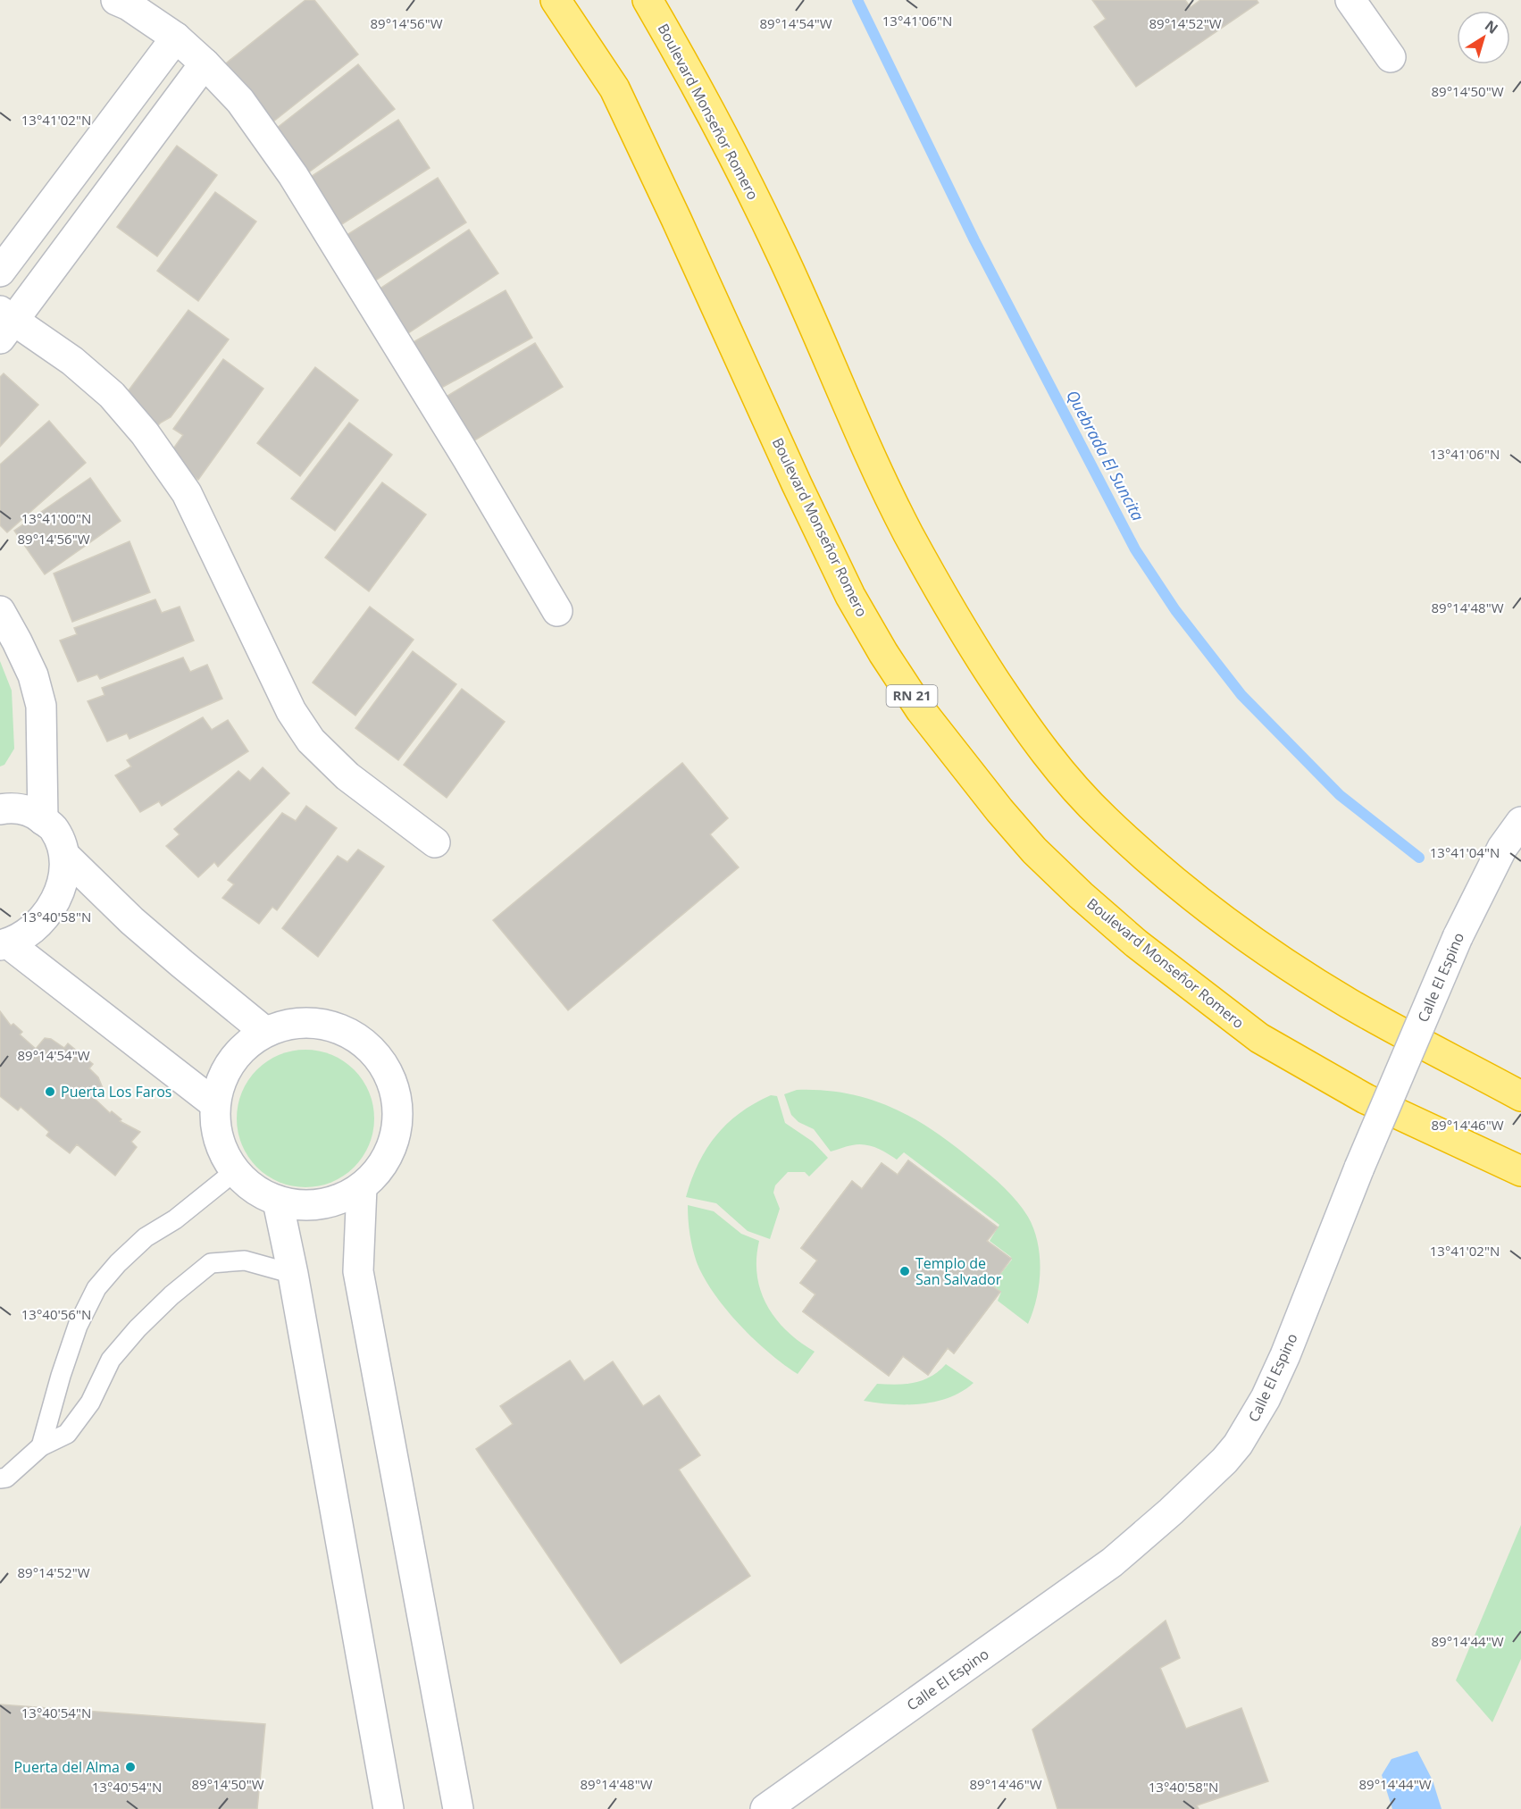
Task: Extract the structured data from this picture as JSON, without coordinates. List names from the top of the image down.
{
  "streets": {
    "highway": ["Boulevard Monseñor Romero", "RN 21"],
    "street": ["Calle El Espino"]
  },
  "water": ["Quebrada El Suncita"],
  "places": ["Puerta Los Faros", "Templo de San Salvador", "Puerta del Alma"],
  "north": "top right",
  "coordinates": [
    "13°41'06\"N",
    "89°14'56\"W",
    "89°14'54\"W",
    "89°14'52\"W",
    "89°14'50\"W",
    "13°41'02\"N",
    "13°41'00\"N",
    "89°14'48\"W",
    "13°41'04\"N",
    "13°40'58\"N",
    "89°14'46\"W",
    "13°40'56\"N",
    "89°14'44\"W",
    "13°40'54\"N"
  ]
}
